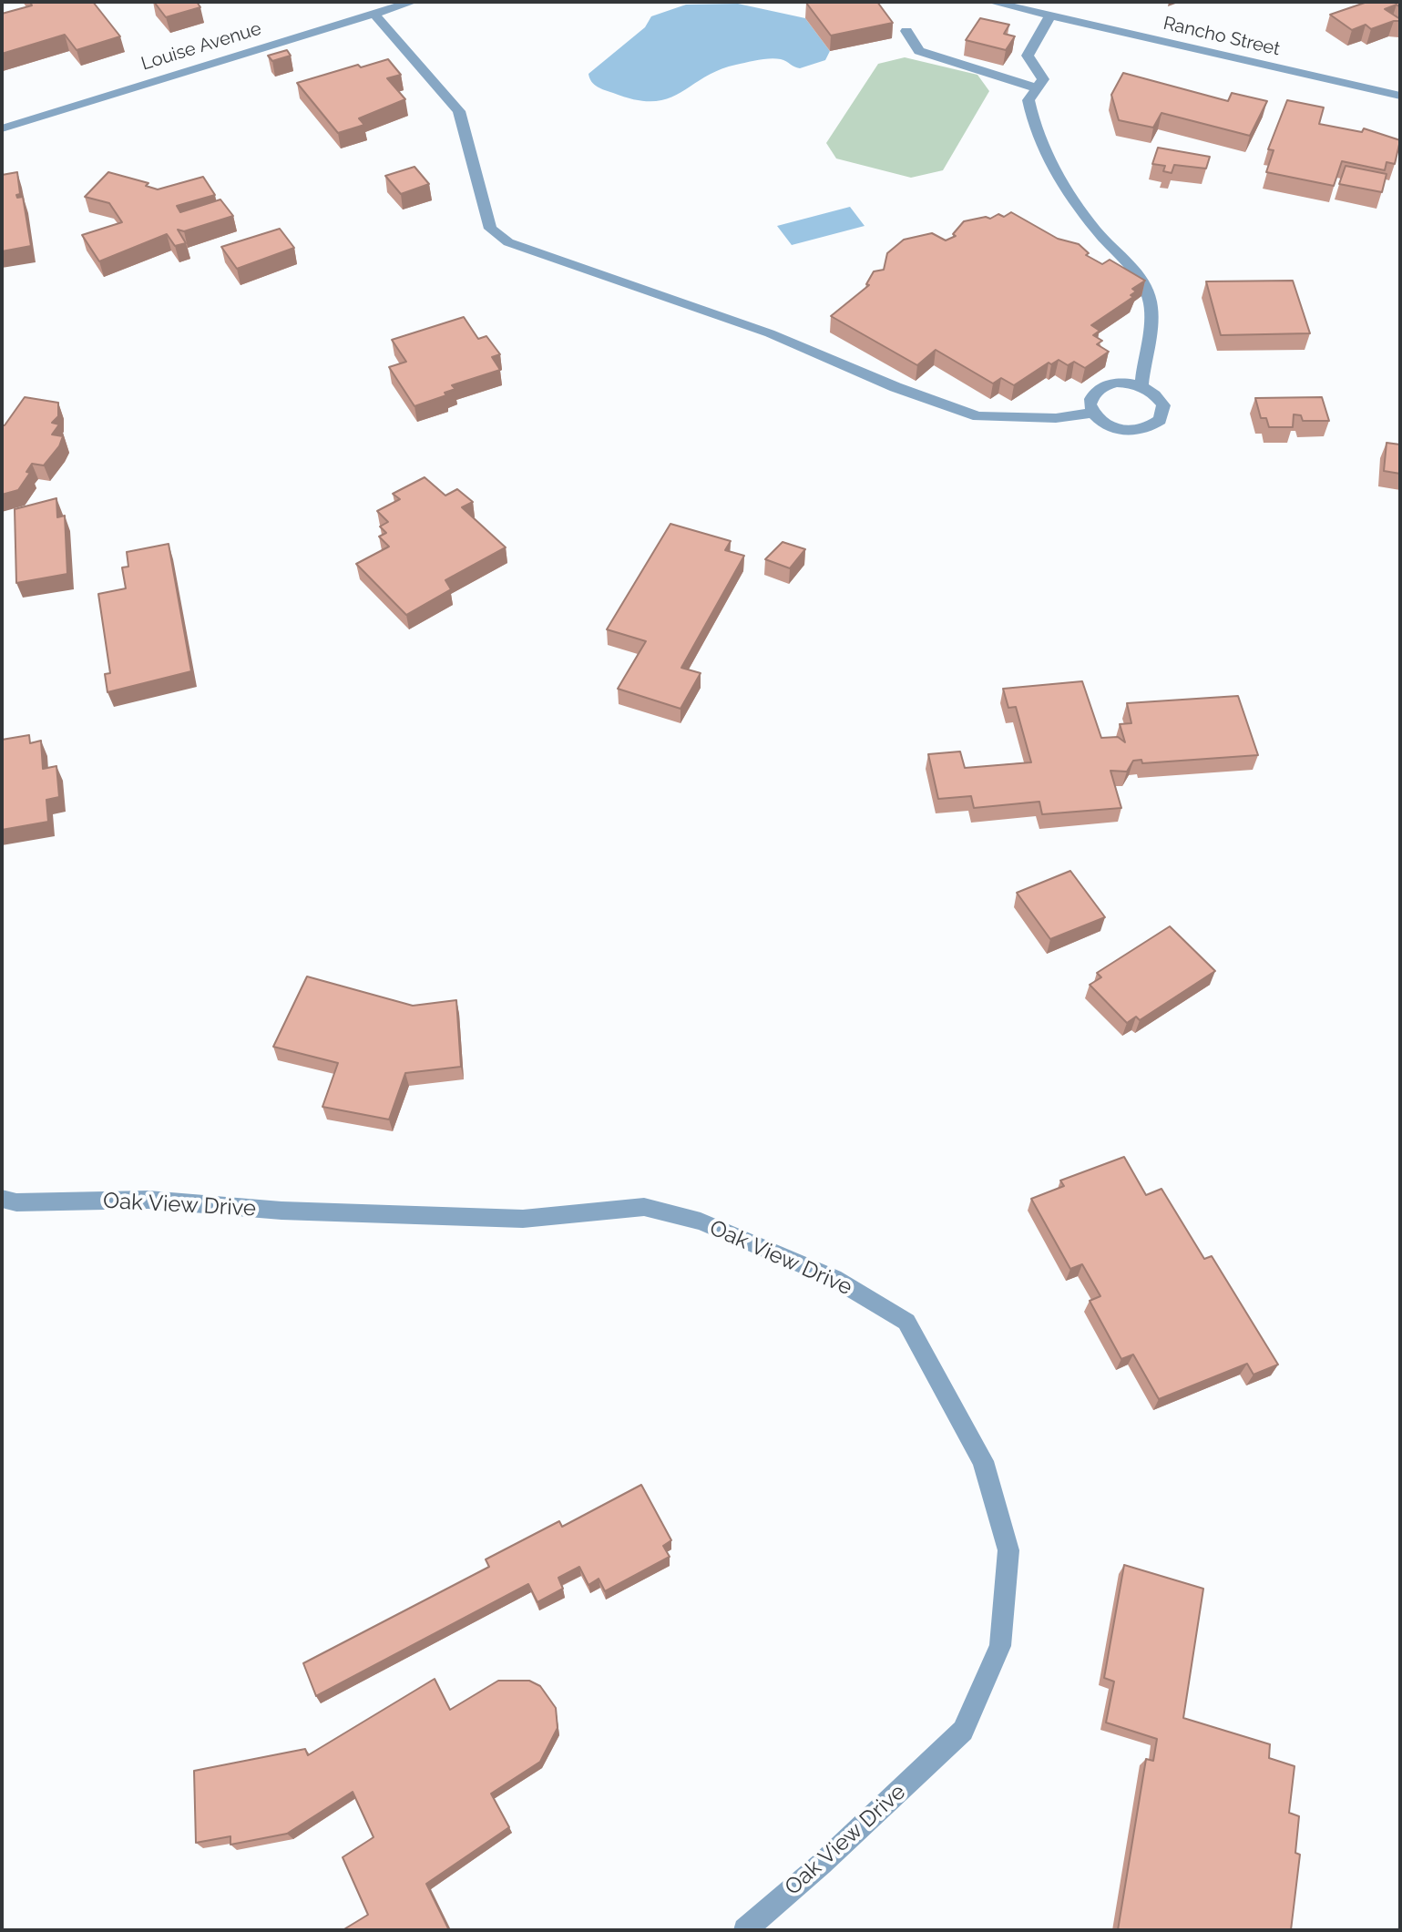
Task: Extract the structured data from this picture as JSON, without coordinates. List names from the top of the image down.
{
  "streets": {
    "street": ["Rancho Street", "Louise Avenue", "Oak View Drive"]
  }
}
